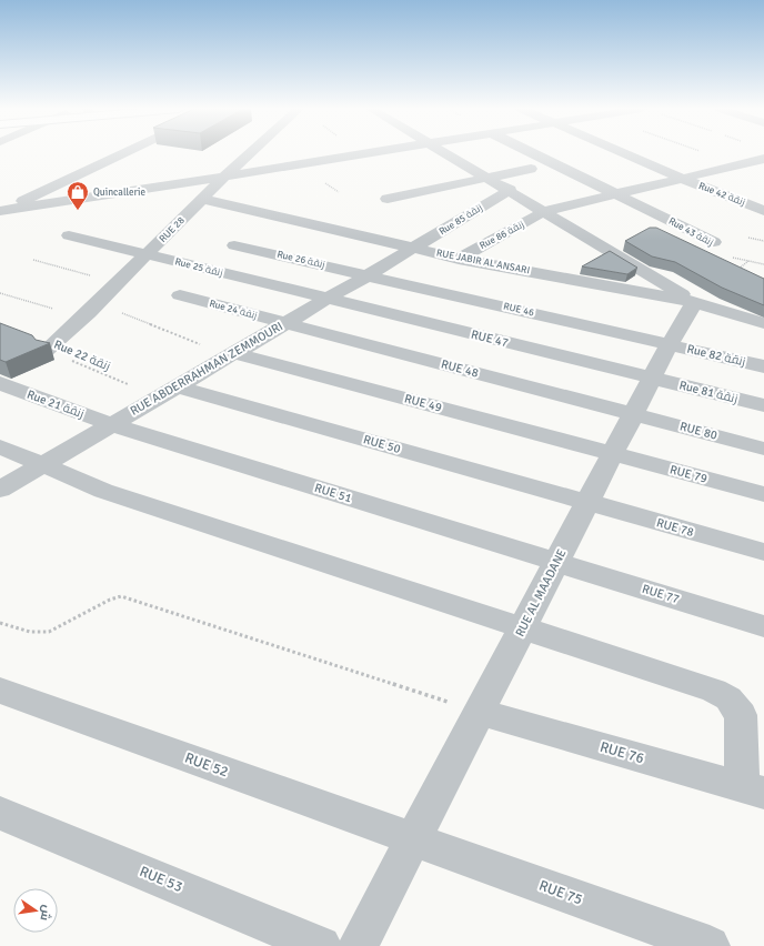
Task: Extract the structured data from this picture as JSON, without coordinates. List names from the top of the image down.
{
  "streets": {
    "street": [
      "Rue 42 زنقة",
      "Rue 85 زنقة",
      "RUE 28",
      "Rue 43 زنقة",
      "Rue 86 زنقة",
      "Rue 26 زنقة",
      "RUE JABIR AL ANSARI",
      "Rue 25 زنقة",
      "Rue 24 زنقة",
      "RUE 46",
      "RUE 47",
      "Rue 82 زنقة",
      "RUE ABDERRAHMAN ZEMMOURI",
      "RUE 48",
      "Rue 81 زنقة",
      "RUE 49",
      "Rue 21 زنقة",
      "RUE 80",
      "RUE 50",
      "RUE 79",
      "RUE 51",
      "RUE 78",
      "RUE AL MAADANE",
      "RUE 77",
      "RUE 76",
      "RUE 52",
      "RUE 53",
      "RUE 75"
    ],
    "path": ["Rue 22 زنقة"]
  },
  "crossings": [
    ["Rue 42 زنقة", "Rue 86 زنقة"],
    ["Rue 85 زنقة", "RUE JABIR AL ANSARI"],
    ["Rue 85 زنقة", "RUE ABDERRAHMAN ZEMMOURI"],
    ["RUE 28", "RUE JABIR AL ANSARI"],
    ["RUE 28", "Rue 25 زنقة"],
    ["RUE 28", "Rue 22 زنقة"],
    ["Rue 43 زنقة", "Rue 86 زنقة"],
    ["Rue 86 زنقة", "RUE JABIR AL ANSARI"],
    ["Rue 26 زنقة", "RUE 46"],
    ["Rue 26 زنقة", "RUE ABDERRAHMAN ZEMMOURI"],
    ["RUE JABIR AL ANSARI", "RUE ABDERRAHMAN ZEMMOURI"],
    ["RUE JABIR AL ANSARI", "RUE AL MAADANE"],
    ["Rue 25 زنقة", "RUE 47"],
    ["Rue 25 زنقة", "RUE ABDERRAHMAN ZEMMOURI"],
    ["Rue 24 زنقة", "RUE ABDERRAHMAN ZEMMOURI"],
    ["Rue 24 زنقة", "RUE 48"],
    ["RUE 46", "Rue 82 زنقة"],
    ["RUE 46", "RUE ABDERRAHMAN ZEMMOURI"],
    ["RUE 46", "RUE AL MAADANE"],
    ["RUE 47", "RUE ABDERRAHMAN ZEMMOURI"],
    ["RUE 47", "Rue 81 زنقة"],
    ["RUE 47", "RUE AL MAADANE"],
    ["Rue 22 زنقة", "RUE ABDERRAHMAN ZEMMOURI"],
    ["Rue 22 زنقة", "RUE 50"],
    ["Rue 82 زنقة", "RUE AL MAADANE"],
    ["RUE ABDERRAHMAN ZEMMOURI", "RUE 48"],
    ["RUE ABDERRAHMAN ZEMMOURI", "RUE 49"],
    ["RUE ABDERRAHMAN ZEMMOURI", "Rue 21 زنقة"],
    ["RUE ABDERRAHMAN ZEMMOURI", "RUE 50"],
    ["RUE ABDERRAHMAN ZEMMOURI", "RUE 51"],
    ["RUE 48", "RUE 80"],
    ["RUE 48", "RUE AL MAADANE"],
    ["Rue 81 زنقة", "RUE AL MAADANE"],
    ["RUE 49", "RUE 79"],
    ["RUE 49", "RUE AL MAADANE"],
    ["Rue 21 زنقة", "RUE 51"],
    ["RUE 80", "RUE AL MAADANE"],
    ["RUE 50", "RUE 78"],
    ["RUE 50", "RUE AL MAADANE"],
    ["RUE 79", "RUE AL MAADANE"],
    ["RUE 51", "RUE AL MAADANE"],
    ["RUE 51", "RUE 77"],
    ["RUE 78", "RUE AL MAADANE"],
    ["RUE AL MAADANE", "RUE 77"],
    ["RUE AL MAADANE", "RUE 76"],
    ["RUE AL MAADANE", "RUE 52"],
    ["RUE AL MAADANE", "RUE 75"],
    ["RUE 52", "RUE 75"]
  ],
  "places": {
    "shop": ["Quincallerie"]
  },
  "north": "right"
}
